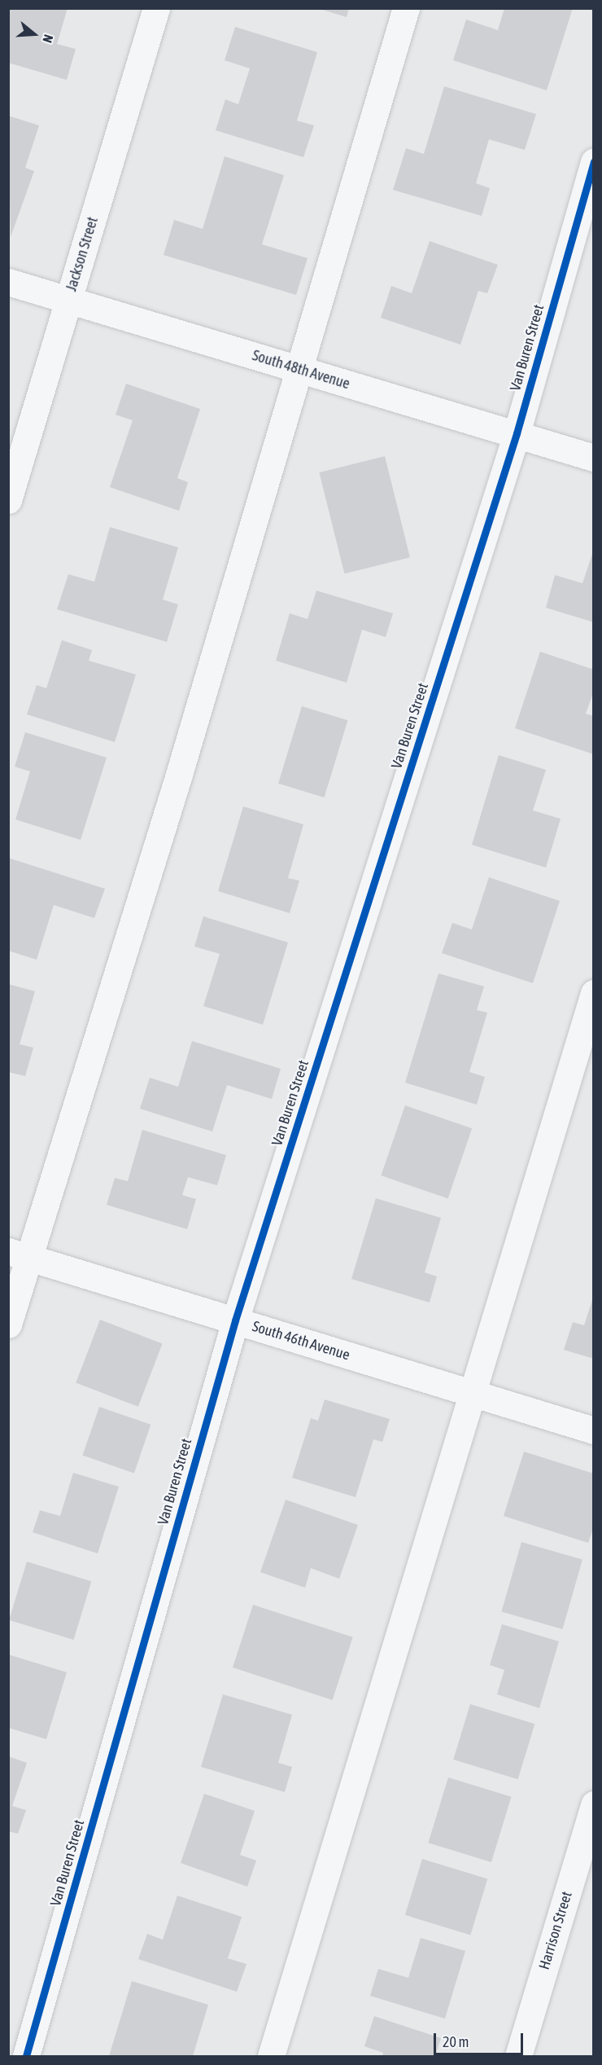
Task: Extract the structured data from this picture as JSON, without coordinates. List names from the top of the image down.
{
  "streets": {
    "street": [
      "Jackson Street",
      "Van Buren Street",
      "South 48th Avenue",
      "South 46th Avenue",
      "Harrison Street"
    ]
  },
  "crossings": [
    ["Jackson Street", "South 48th Avenue"],
    ["Van Buren Street", "South 48th Avenue"],
    ["Van Buren Street", "South 46th Avenue"]
  ],
  "scale_bar": "20 m",
  "north": "right"
}
